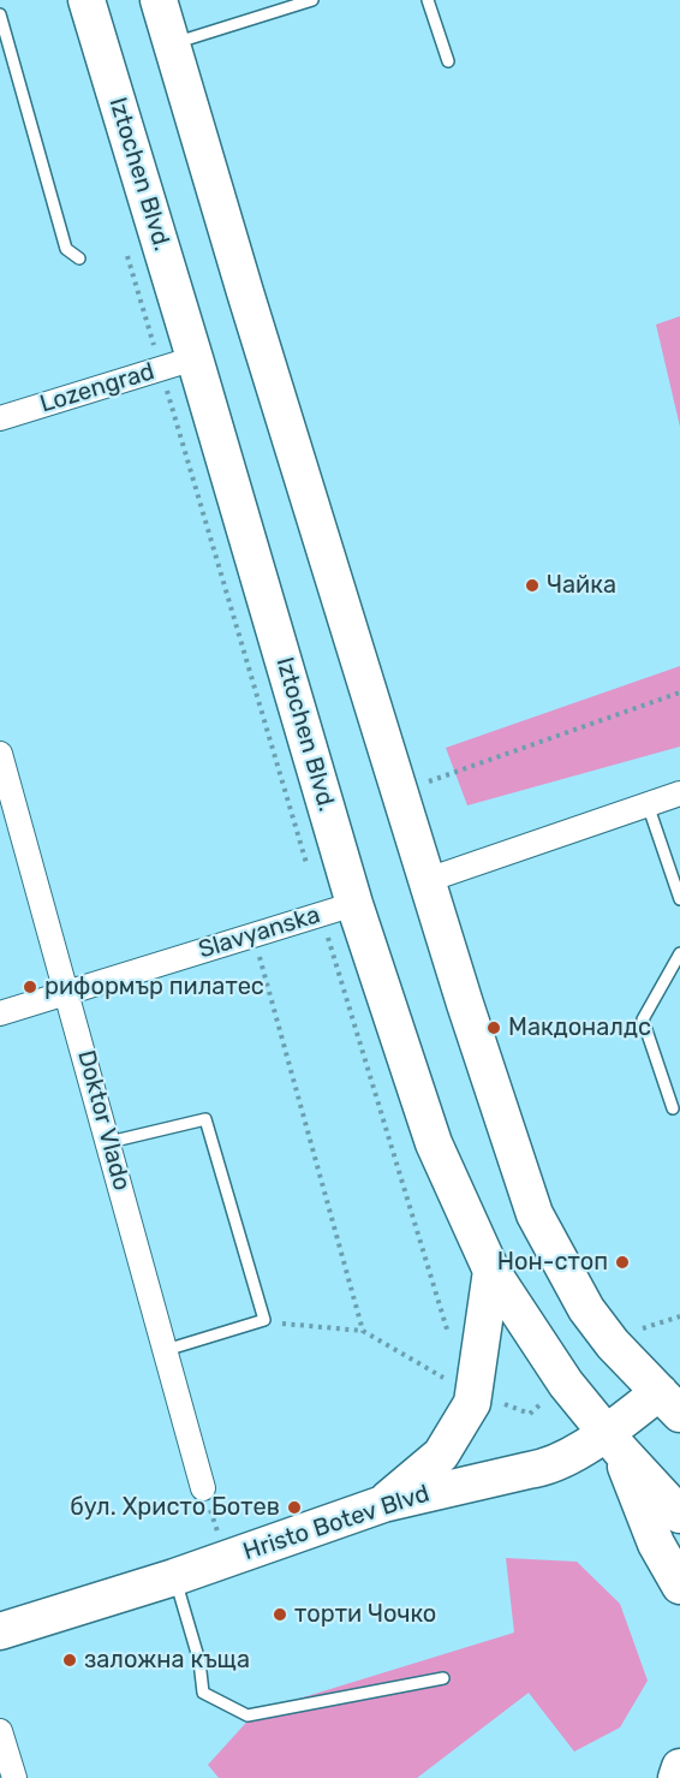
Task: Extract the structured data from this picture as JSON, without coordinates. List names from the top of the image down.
{
  "streets": {
    "main road": ["Iztochen Blvd.", "Hristo Botev Blvd"],
    "street": ["Lozengrad", "Slavyanska", "Doktor Vlado"]
  },
  "crossings": [
    ["Iztochen Blvd.", "Lozengrad"],
    ["Iztochen Blvd.", "Slavyanska"],
    ["Iztochen Blvd.", "Hristo Botev Blvd"],
    ["Slavyanska", "Doktor Vlado"]
  ],
  "places": [
    "Чайка",
    "риформър пилатес",
    "Макдоналдс",
    "Нон-стоп",
    "бул. Христо Ботев",
    "торти Чочко",
    "заложна къща"
  ]
}
